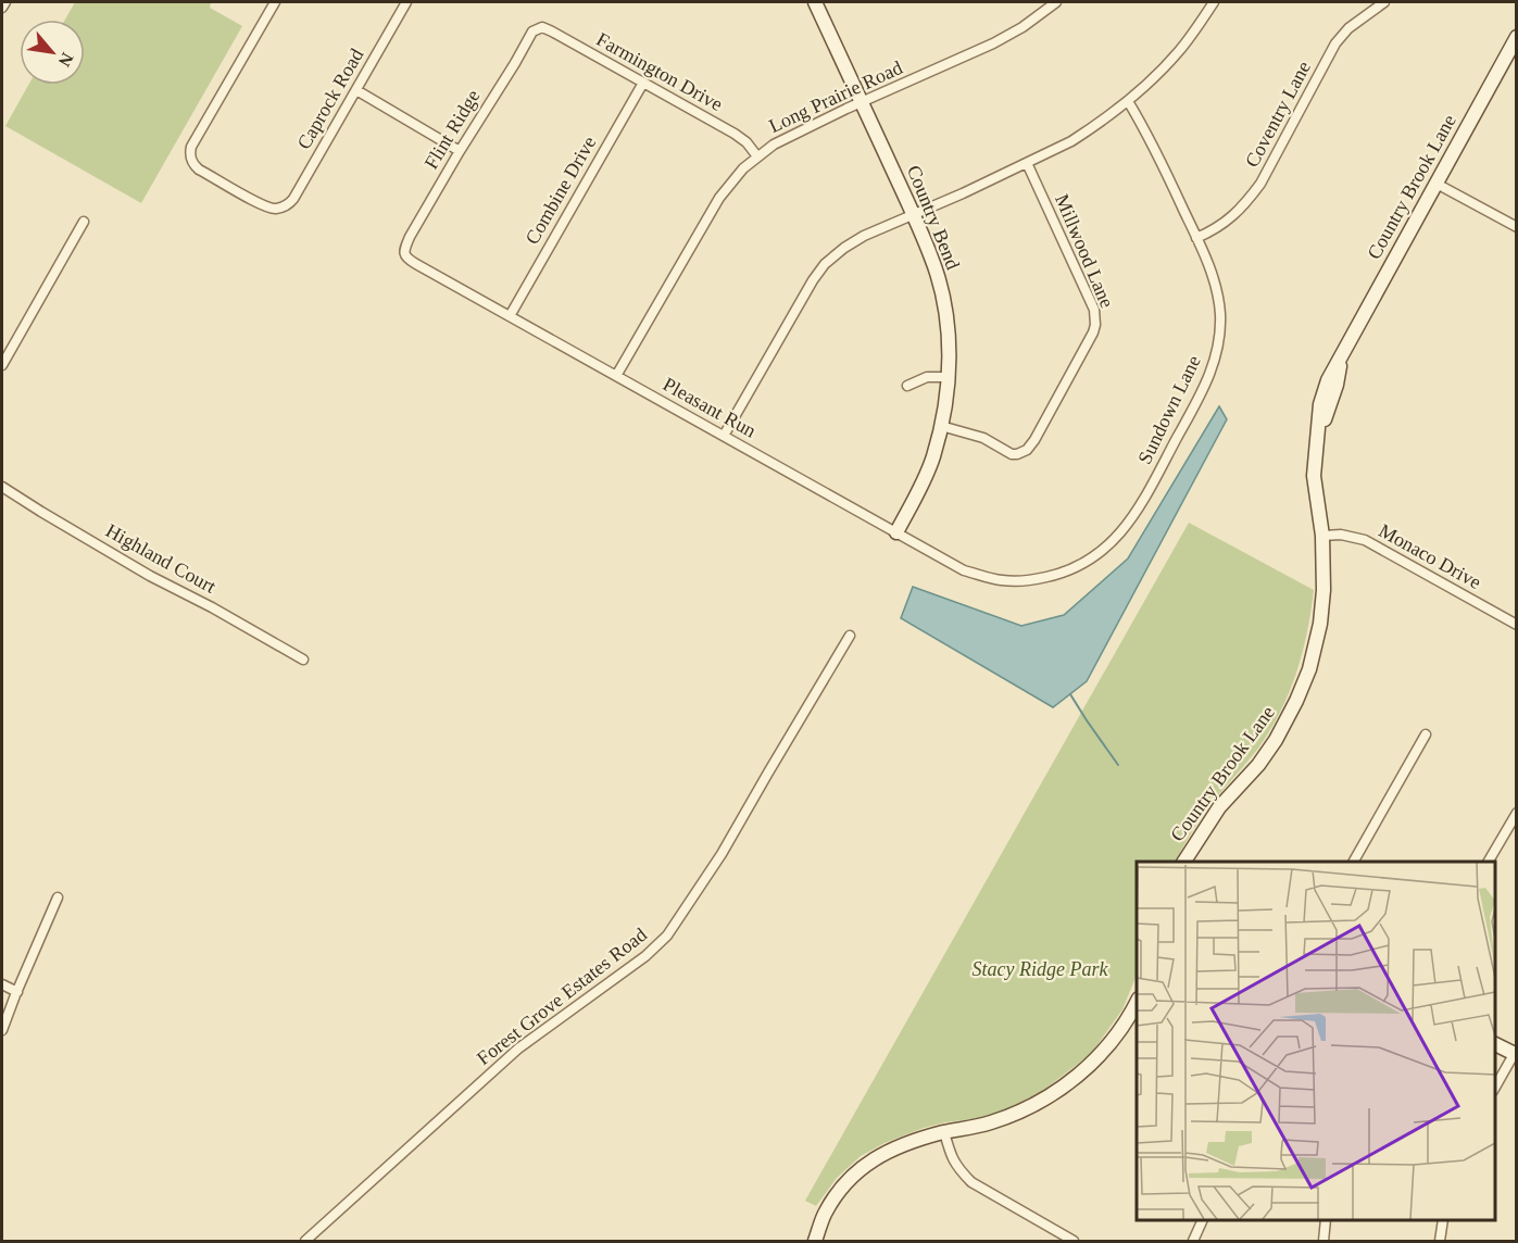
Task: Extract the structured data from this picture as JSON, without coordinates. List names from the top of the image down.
{
  "streets": {
    "street": [
      "Farmington Drive",
      "Long Prairie Road",
      "Caprock Road",
      "Coventry Lane",
      "Flint Ridge",
      "Country Brook Lane",
      "Combine Drive",
      "Country Bend",
      "Millwood Lane",
      "Pleasant Run",
      "Sundown Lane",
      "Monaco Drive",
      "Highland Court",
      "Forest Grove Estates Road"
    ]
  },
  "crossings": [
    ["Farmington Drive", "Long Prairie Road"],
    ["Farmington Drive", "Flint Ridge"],
    ["Farmington Drive", "Combine Drive"],
    ["Long Prairie Road", "Country Bend"],
    ["Long Prairie Road", "Pleasant Run"],
    ["Coventry Lane", "Sundown Lane"],
    ["Flint Ridge", "Pleasant Run"],
    ["Country Brook Lane", "Monaco Drive"],
    ["Combine Drive", "Pleasant Run"],
    ["Country Bend", "Millwood Lane"],
    ["Country Bend", "Pleasant Run"],
    ["Pleasant Run", "Sundown Lane"]
  ],
  "parks": ["Stacy Ridge Park"],
  "north": "bottom right"
}
